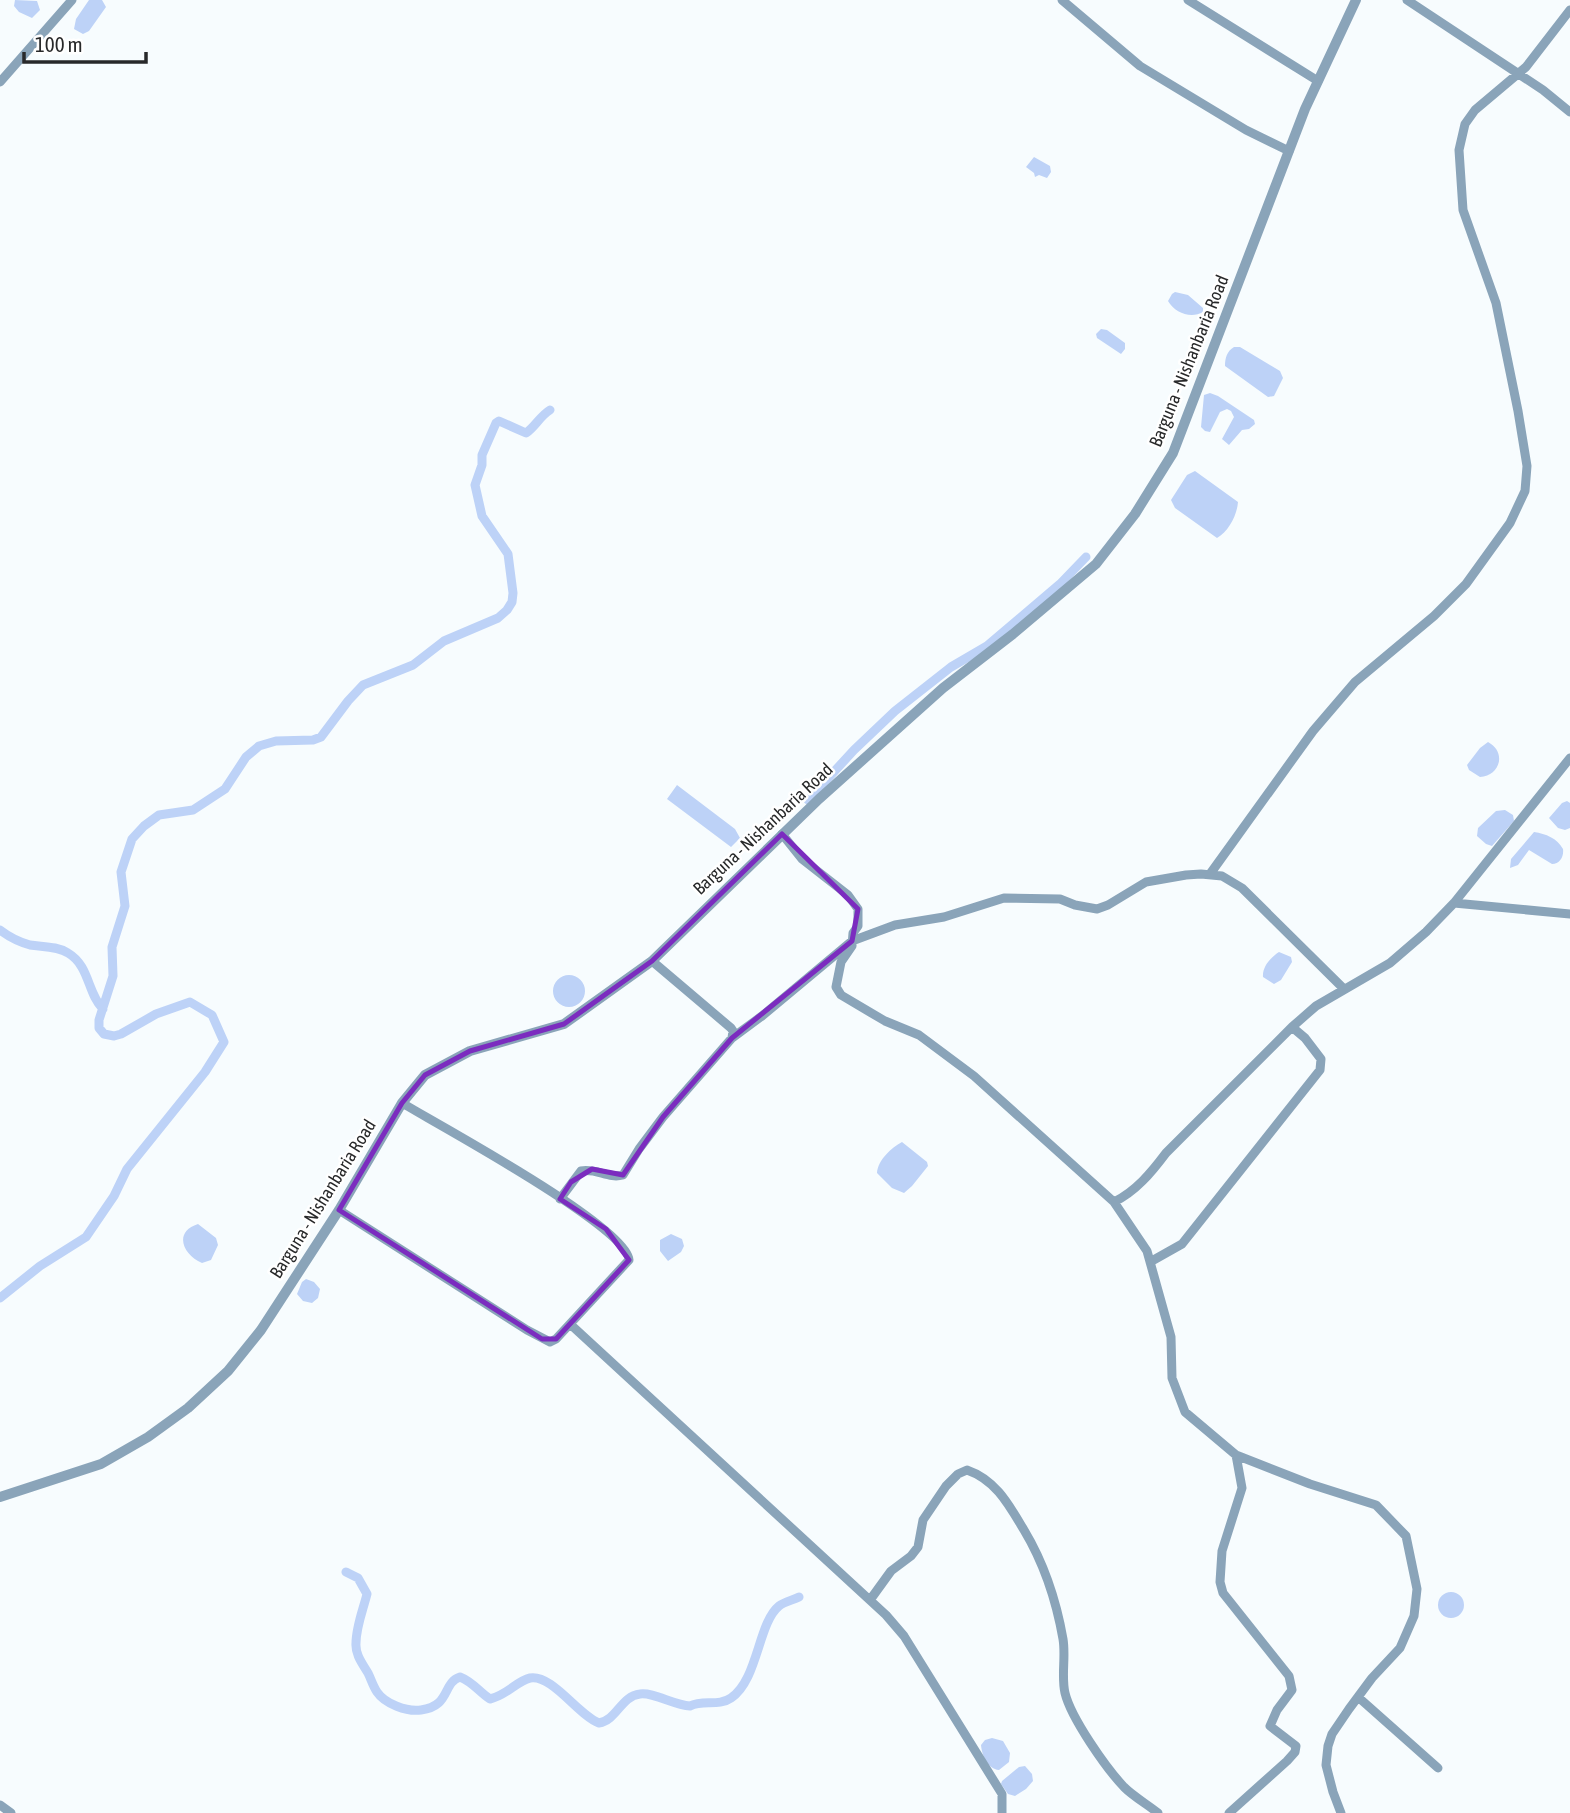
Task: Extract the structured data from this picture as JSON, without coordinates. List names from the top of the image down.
{
  "streets": {
    "street": ["Barguna - Nishanbaria Road"]
  },
  "scale_bar": "100 m"
}
